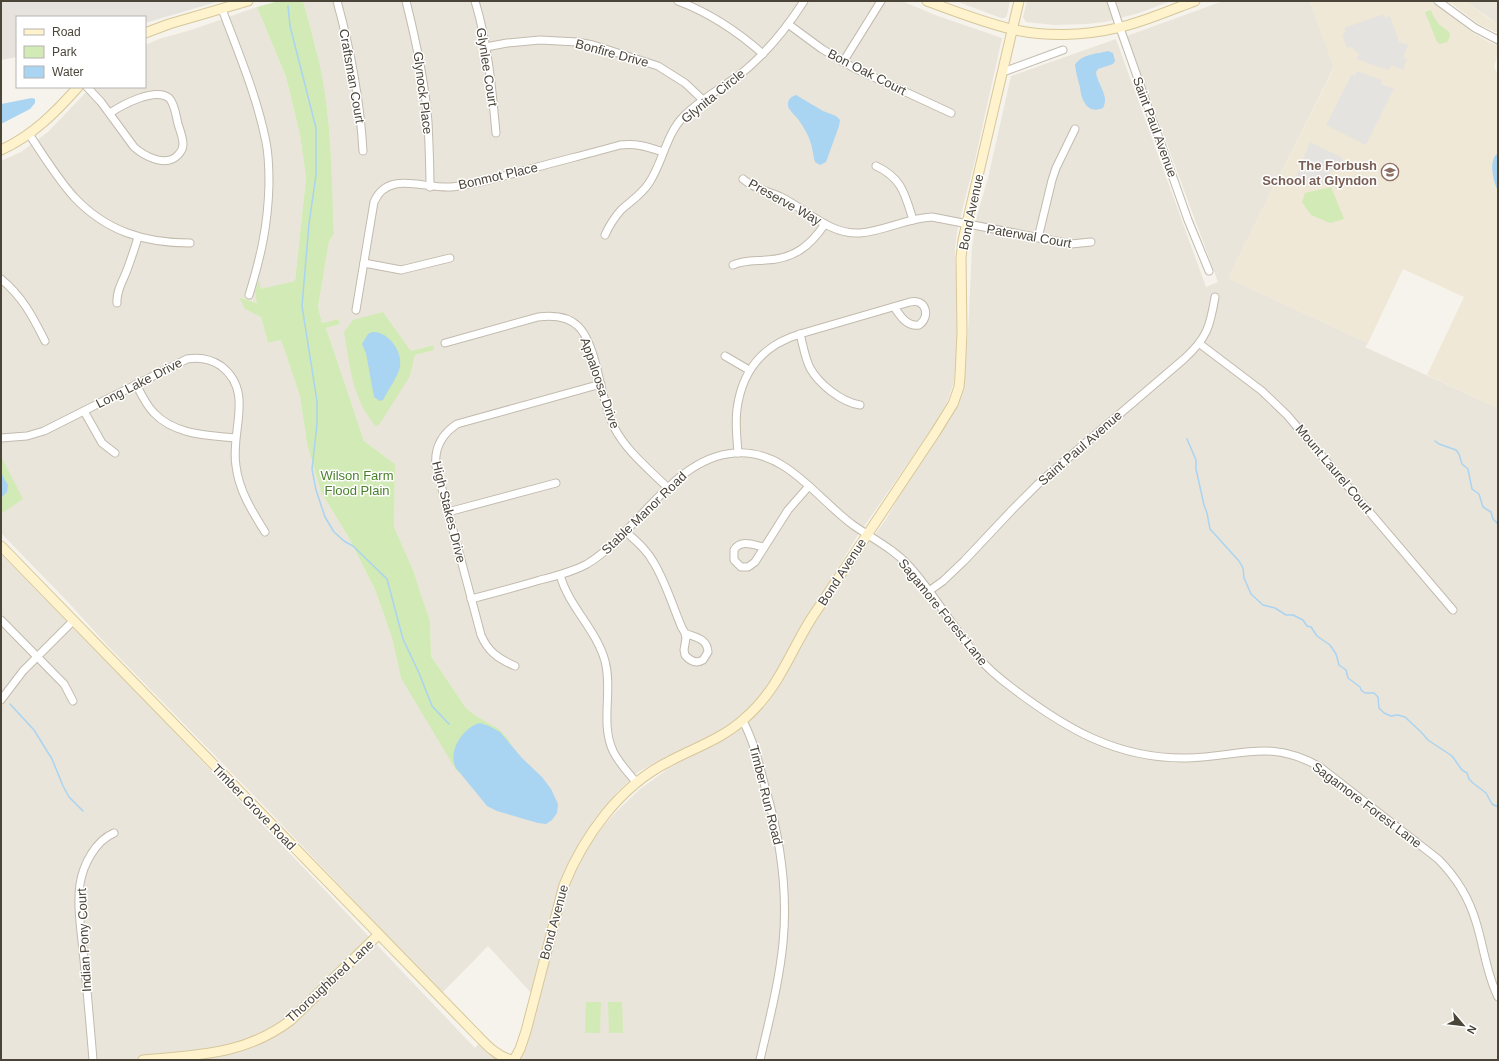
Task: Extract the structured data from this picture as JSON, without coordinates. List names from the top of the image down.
{
  "streets": {
    "street": [
      "Bonfire Drive",
      "Glynlee Court",
      "Bon Oak Court",
      "Craftsman Court",
      "Glynock Place",
      "Glynita Circle",
      "Saint Paul Avenue",
      "Bonmot Place",
      "Preserve Way",
      "Bond Avenue",
      "Paterwal Court",
      "Long Lake Drive",
      "Appaloosa Drive",
      "Mount Laurel Court",
      "High Stakes Drive",
      "Stable Manor Road",
      "Sagamore Forest Lane",
      "Timber Run Road",
      "Timber Grove Road",
      "Indian Pony Court",
      "Thoroughbred Lane"
    ]
  },
  "crossings": [
    ["Bonfire Drive", "Glynlee Court"],
    ["Bonfire Drive", "Glynita Circle"],
    ["Bon Oak Court", "Glynita Circle"],
    ["Glynock Place", "Bonmot Place"],
    ["Glynita Circle", "Bonmot Place"],
    ["Saint Paul Avenue", "Mount Laurel Court"],
    ["Saint Paul Avenue", "Sagamore Forest Lane"],
    ["Preserve Way", "Bond Avenue"],
    ["Preserve Way", "Paterwal Court"],
    ["Bond Avenue", "Paterwal Court"],
    ["Bond Avenue", "Stable Manor Road"],
    ["Bond Avenue", "Sagamore Forest Lane"],
    ["Bond Avenue", "Timber Run Road"],
    ["Bond Avenue", "Timber Grove Road"],
    ["Appaloosa Drive", "High Stakes Drive"],
    ["Appaloosa Drive", "Stable Manor Road"],
    ["High Stakes Drive", "Stable Manor Road"],
    ["Stable Manor Road", "Sagamore Forest Lane"],
    ["Timber Grove Road", "Thoroughbred Lane"]
  ],
  "parks": ["Wilson Farm Flood Plain"],
  "places": {
    "school or university": ["The Forbush School at Glyndon"]
  },
  "legend": ["Road", "Park", "Water"],
  "north": "bottom right"
}
